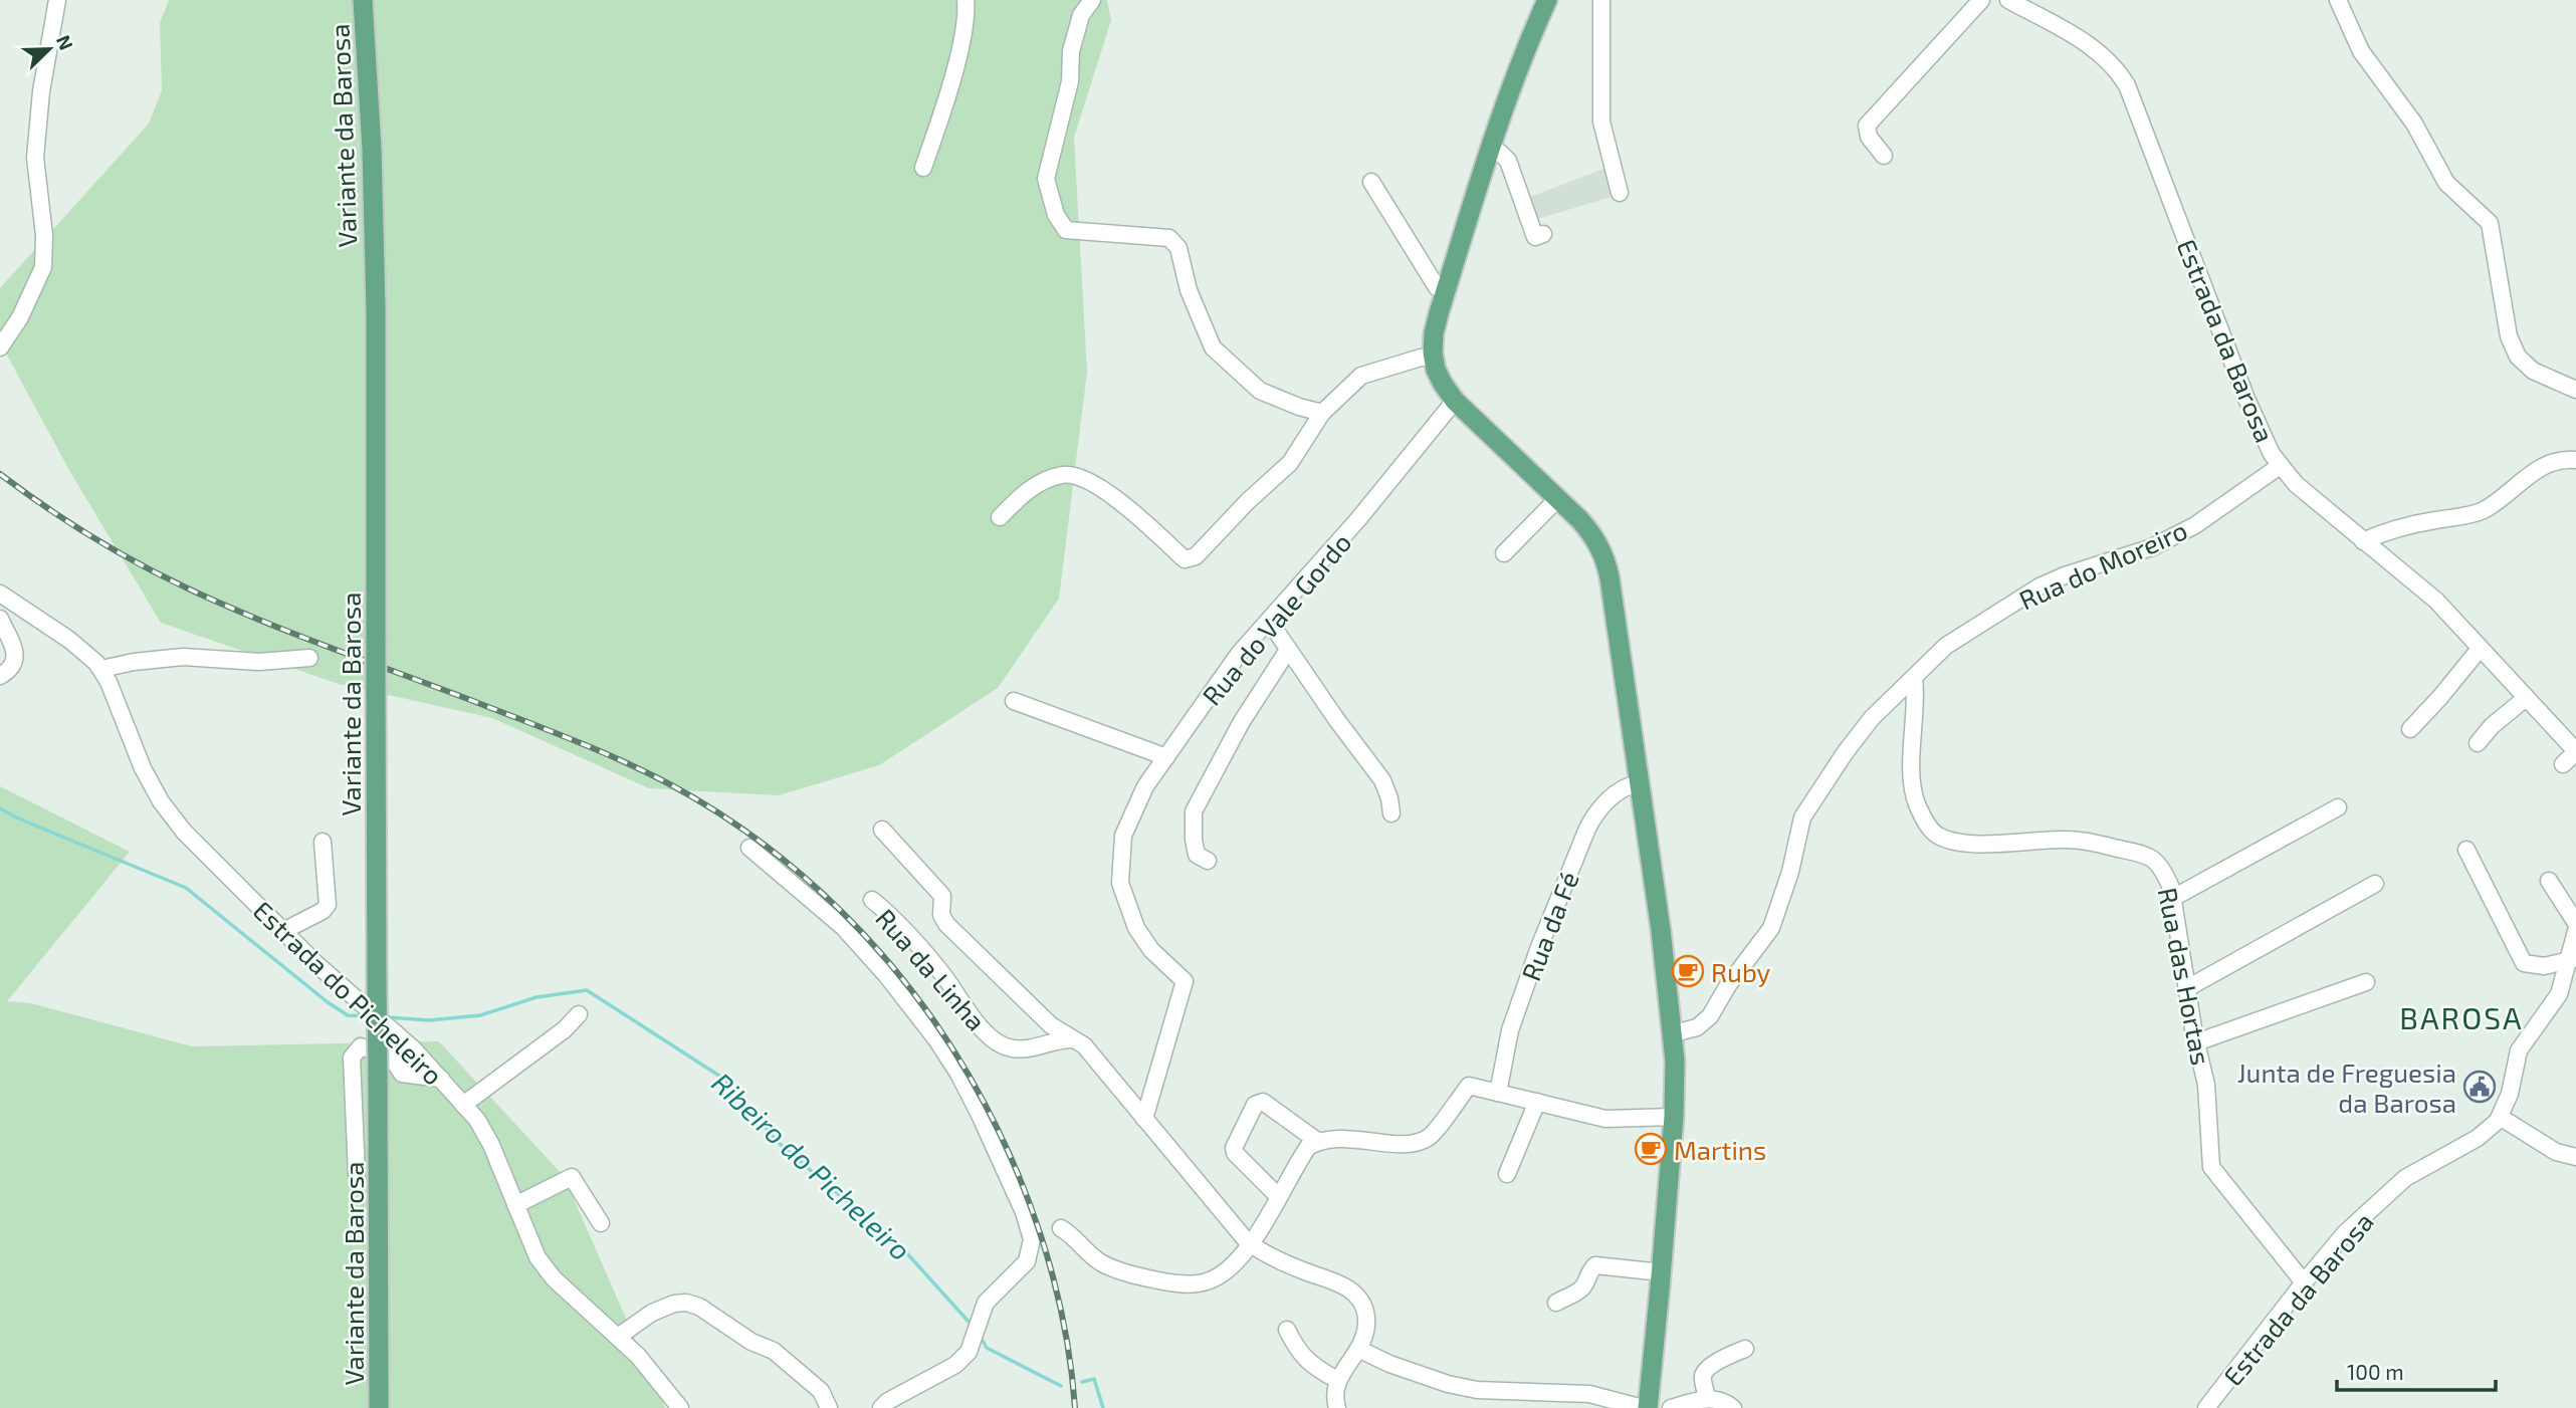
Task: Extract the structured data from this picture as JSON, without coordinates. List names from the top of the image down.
{
  "streets": {
    "main road": ["Variante da Barosa"],
    "street": [
      "Estrada da Barosa",
      "Rua do Moreiro",
      "Rua do Vale Gordo",
      "Rua da Fé",
      "Rua da Linha",
      "Rua das Hortas",
      "Estrada do Picheleiro"
    ]
  },
  "crossings": [
    ["Estrada da Barosa", "Rua do Moreiro"],
    ["Estrada da Barosa", "Rua das Hortas"],
    ["Rua do Moreiro", "Rua das Hortas"]
  ],
  "districts": ["BAROSA"],
  "water": ["Ribeiro do Picheleiro"],
  "places": {
    "cafe": ["Ruby", "Martins"],
    "public building": ["Junta de Freguesia da Barosa"]
  },
  "scale_bar": "100 m",
  "north": "top right"
}
